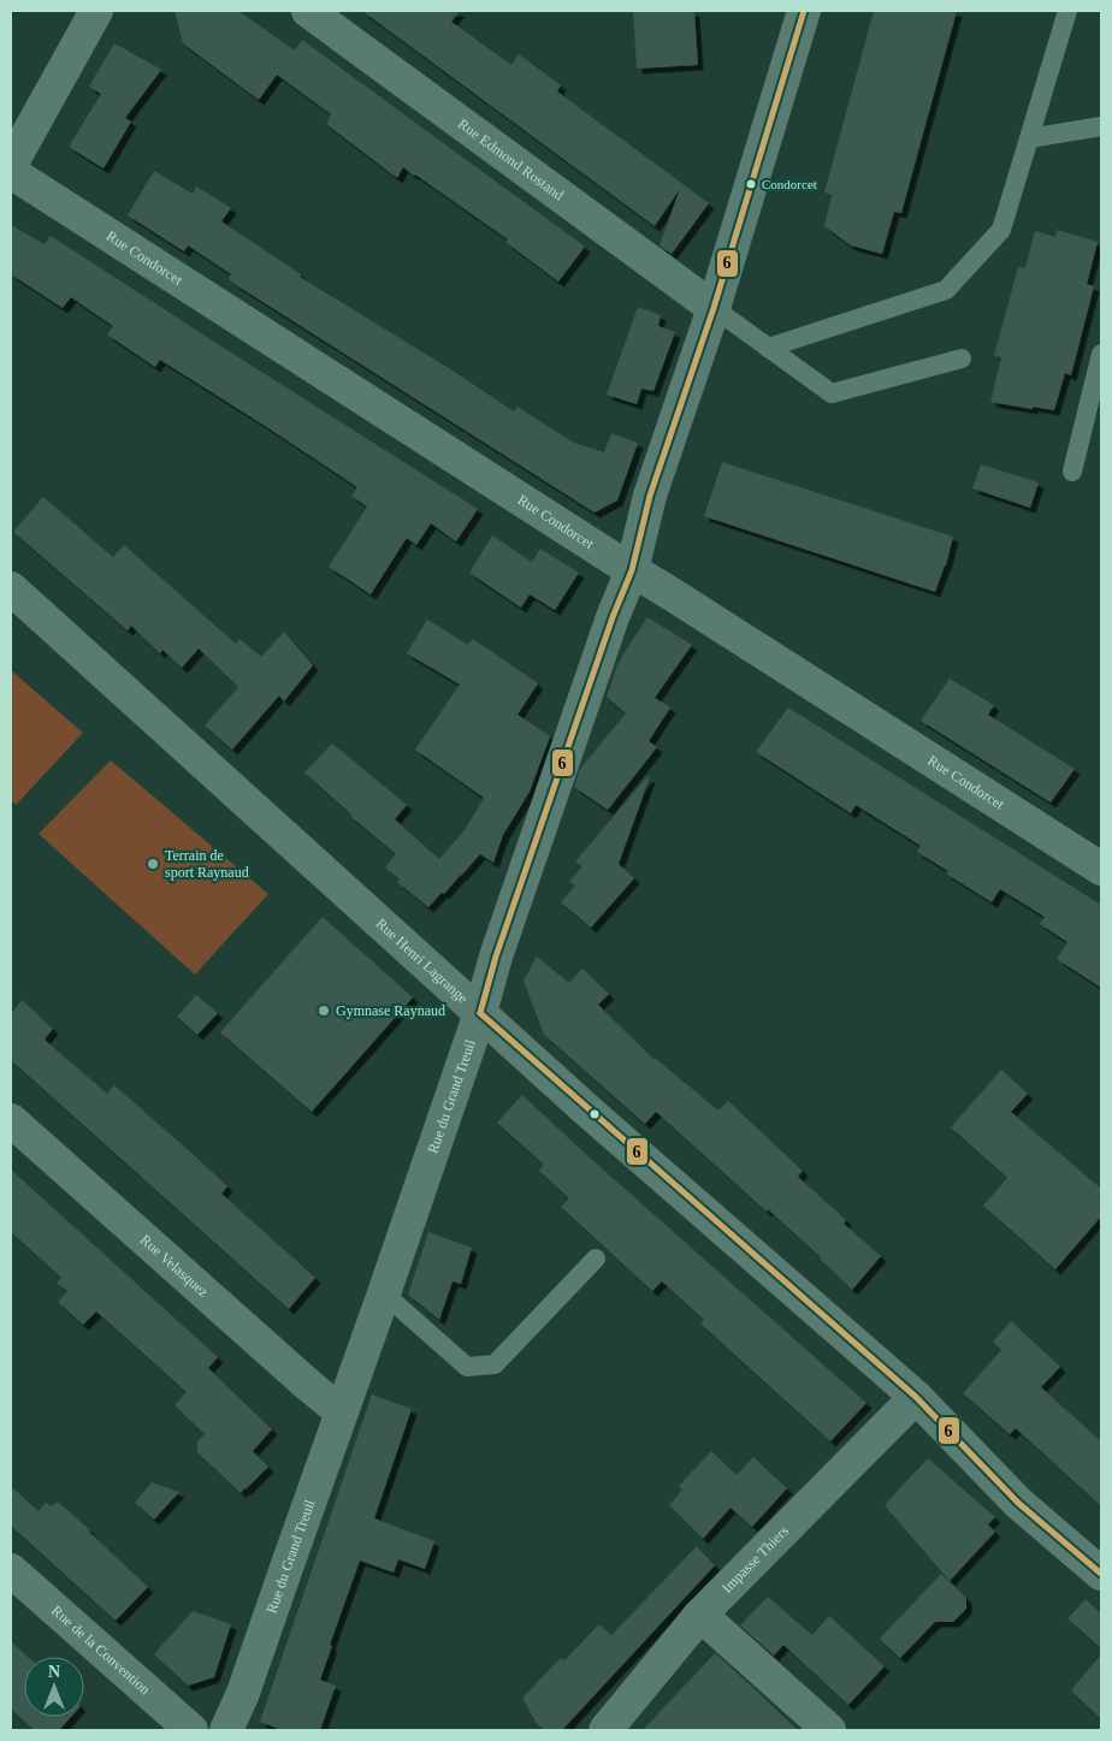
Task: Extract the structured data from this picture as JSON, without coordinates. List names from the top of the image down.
{
  "streets": {
    "street": [
      "Rue Edmond Rostand",
      "Rue Condorcet",
      "Rue Henri Lagrange",
      "Rue du Grand Treuil",
      "Rue Velasquez",
      "Impasse Thiers",
      "Rue de la Convention"
    ]
  },
  "crossings": [
    ["Rue Edmond Rostand", "Rue du Grand Treuil"],
    ["Rue Condorcet", "Rue du Grand Treuil"],
    ["Rue Henri Lagrange", "Rue du Grand Treuil"],
    ["Rue Henri Lagrange", "Impasse Thiers"],
    ["Rue du Grand Treuil", "Rue Velasquez"]
  ],
  "places": ["Condorcet", "Terrain de sport Raynaud", "Gymnase Raynaud"],
  "lines": ["transit line 6"],
  "north": "top"
}
